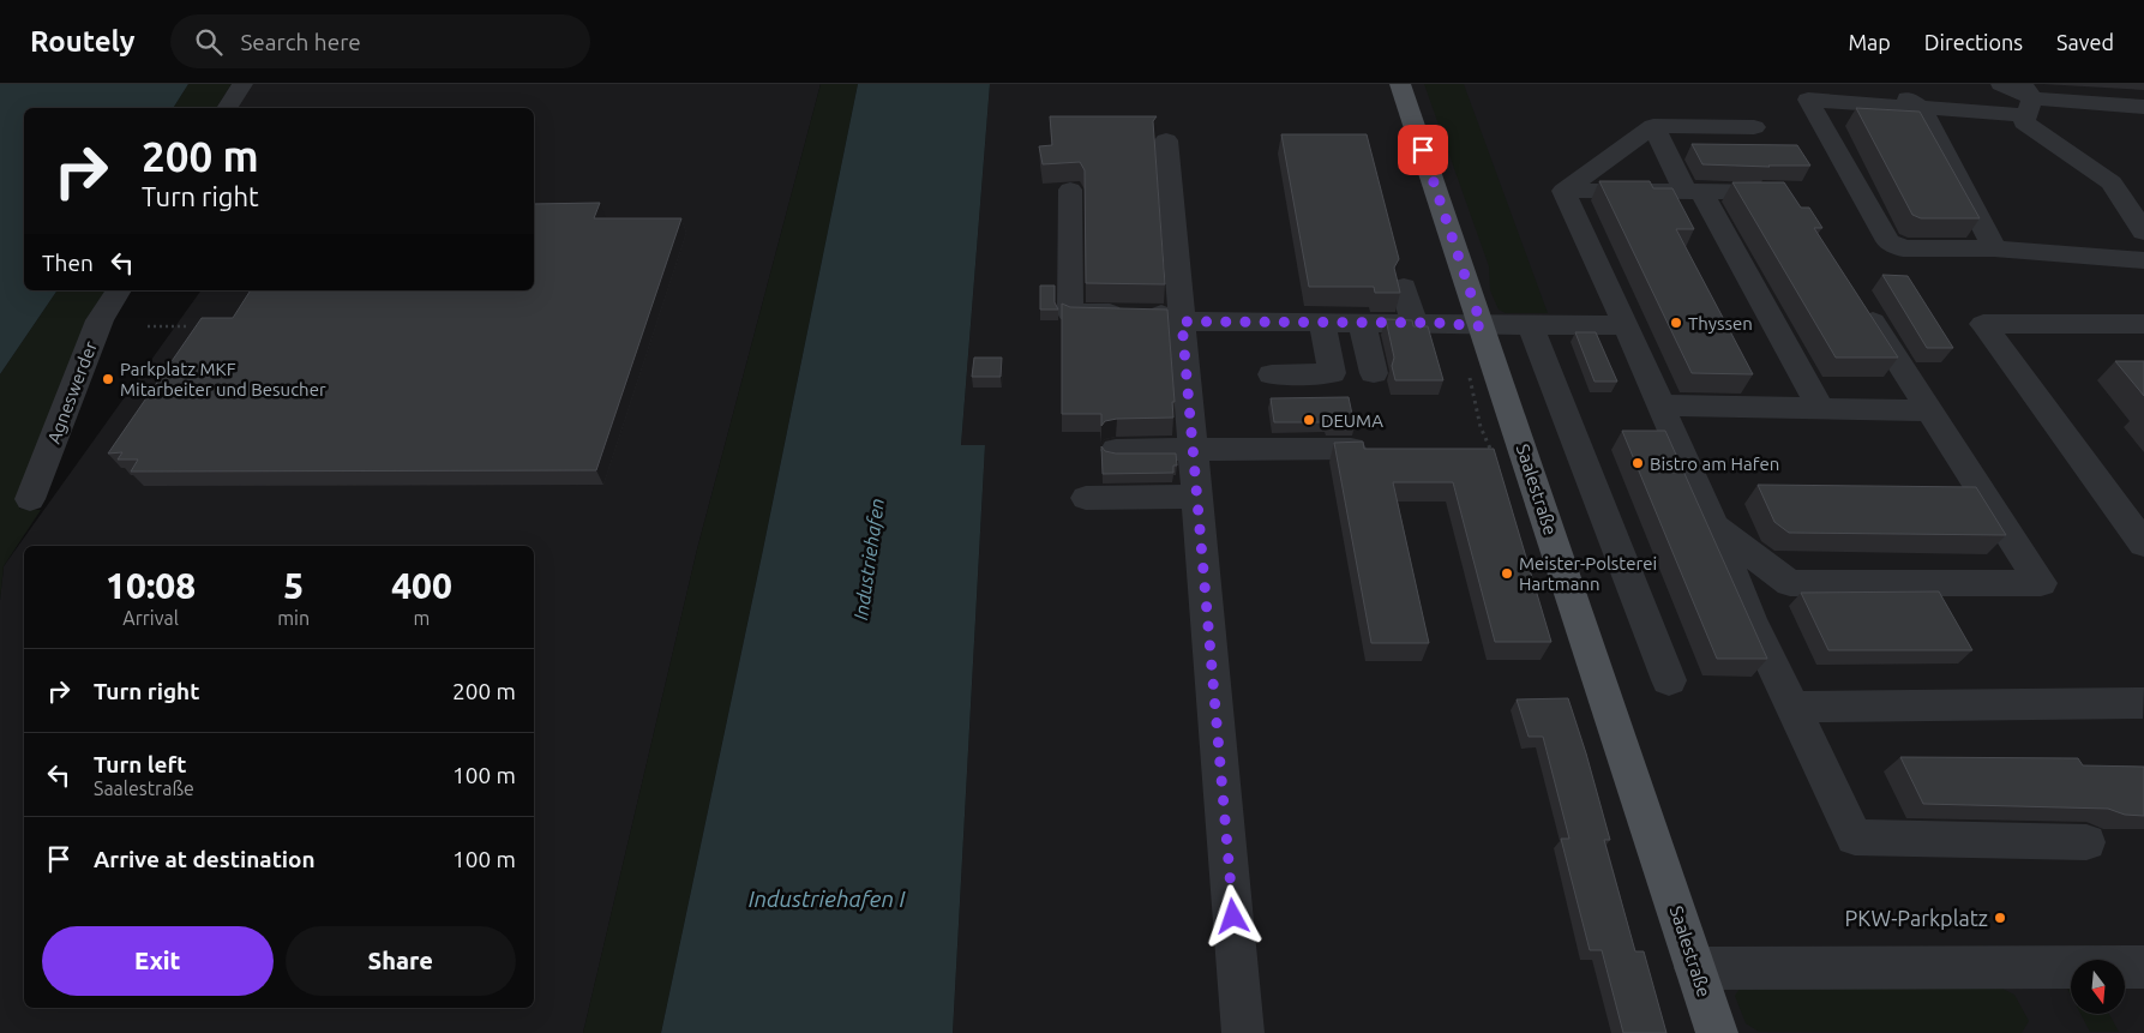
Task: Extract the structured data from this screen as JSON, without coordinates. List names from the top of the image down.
{
  "streets": {
    "main road": ["Saalestraße"],
    "lane": ["Agneswerder"]
  },
  "water": ["Industriehafen", "Industriehafen I"],
  "places": [
    "Thyssen",
    "Parkplatz MKF Mitarbeiter und Besucher",
    "DEUMA",
    "Bistro am Hafen",
    "Meister-Polsterei Hartmann",
    "PKW-Parkplatz"
  ],
  "north": "bottom",
  "page": {
    "header": "Routely",
    "search": "Search here",
    "nav": ["Map", "Directions", "Saved"],
    "turn": ["200 m", "Turn right"],
    "then": "Then",
    "eta": [
      "10:08",
      "Arrival",
      "5",
      "min",
      "400",
      "m"
    ],
    "list": [
      {
        "name": "Turn right",
        "value": "200 m"
      },
      {
        "name": "Turn left",
        "note": "Saalestraße",
        "value": "100 m"
      },
      {
        "name": "Arrive at destination",
        "value": "100 m"
      }
    ],
    "buttons": ["Exit", "Share"]
  }
}
